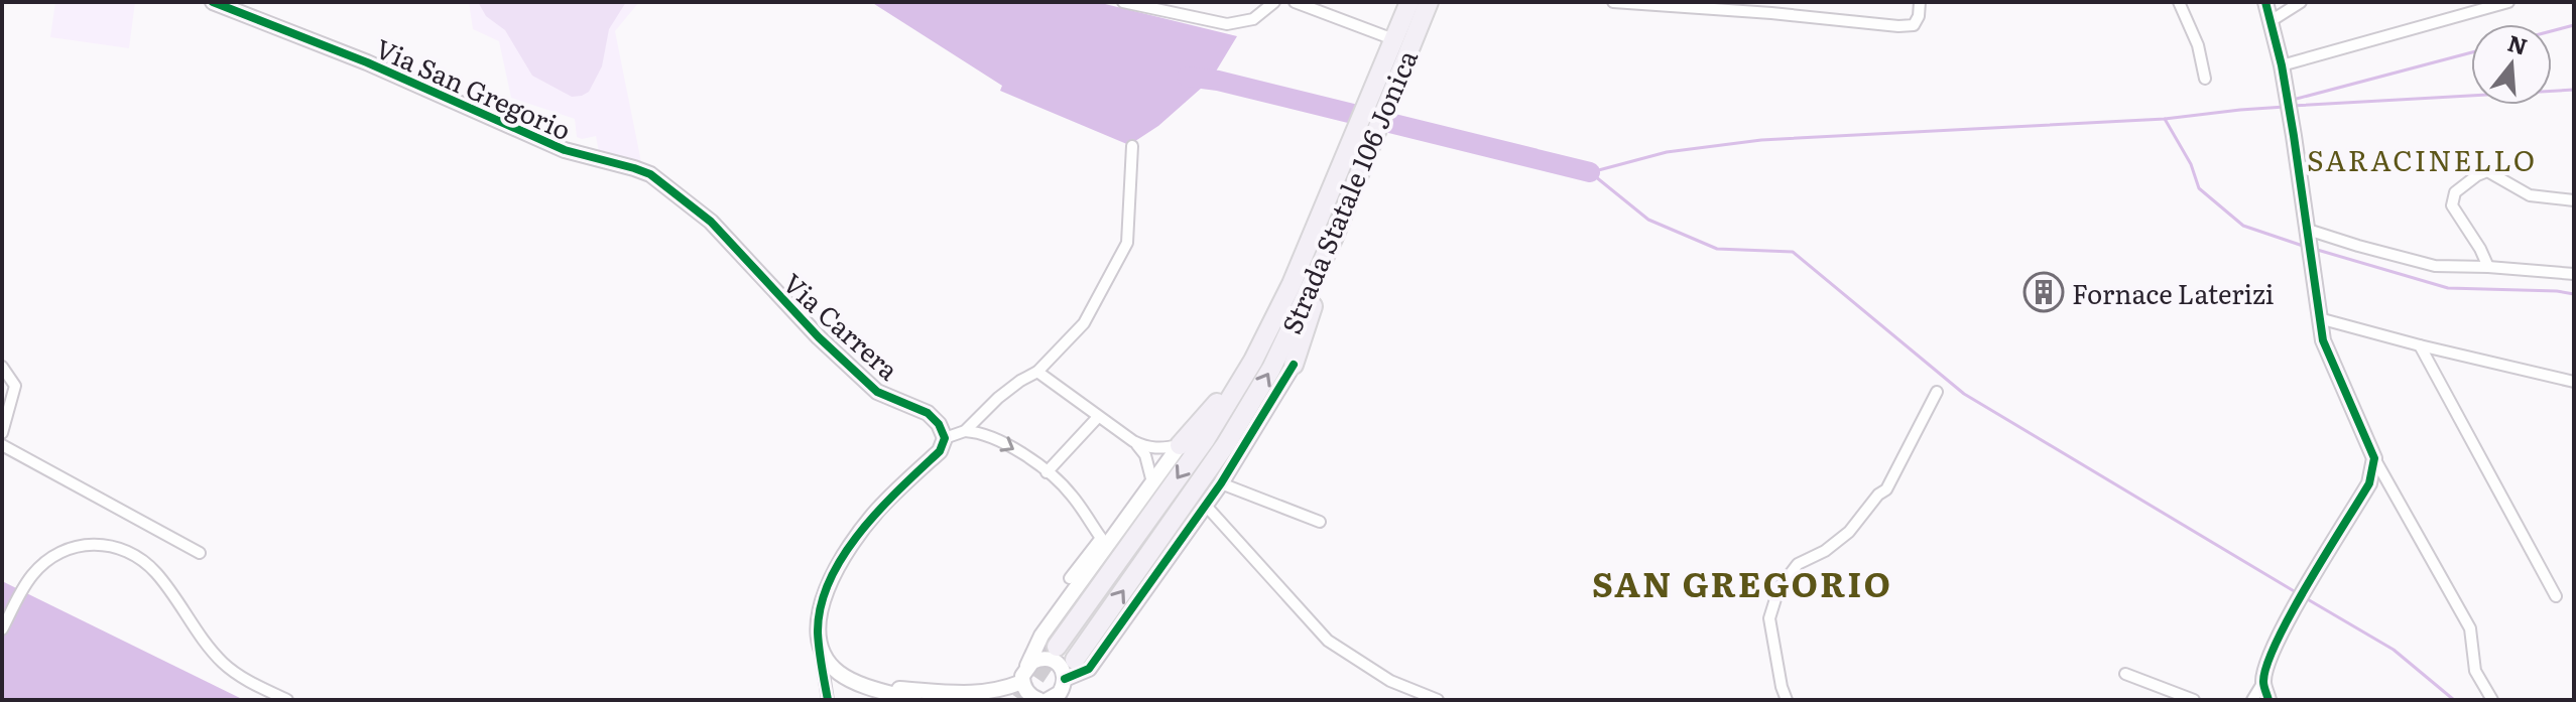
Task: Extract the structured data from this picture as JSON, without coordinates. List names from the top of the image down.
{
  "streets": {
    "highway": ["Strada Statale 106 Jonica"],
    "street": ["Via San Gregorio", "Via Carrera"]
  },
  "crossings": [
    ["Via San Gregorio", "Via Carrera"]
  ],
  "districts": ["SARACINELLO", "SAN GREGORIO"],
  "places": {
    "building": ["Fornace Laterizi"]
  },
  "north": "top"
}
